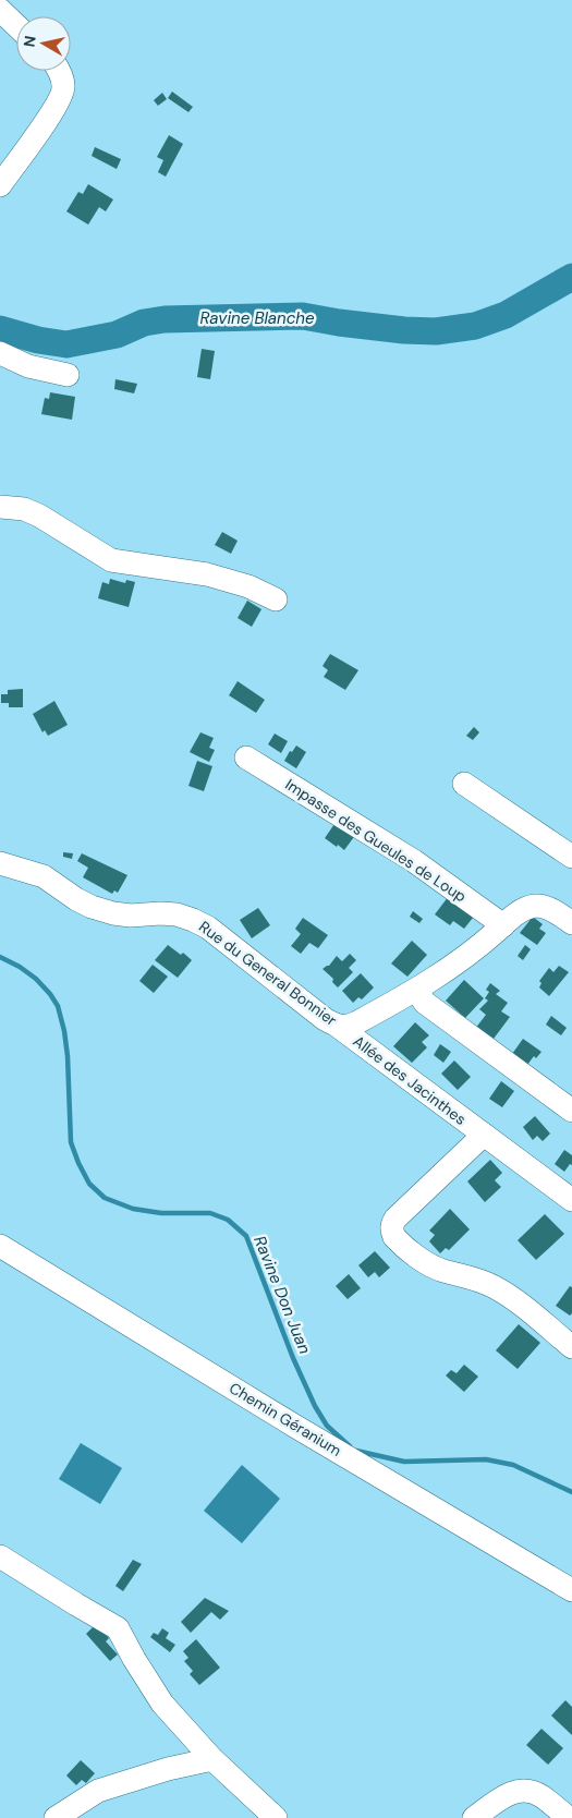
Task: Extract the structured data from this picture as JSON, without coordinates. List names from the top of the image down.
{
  "streets": {
    "street": [
      "Impasse des Gueules de Loup",
      "Rue du General Bonnier",
      "Allée des Jacinthes",
      "Chemin Géranium"
    ]
  },
  "crossings": [
    ["Impasse des Gueules de Loup", "Rue du General Bonnier"],
    ["Rue du General Bonnier", "Allée des Jacinthes"]
  ],
  "water": ["Ravine Blanche", "Ravine Don Juan"],
  "north": "left"
}
